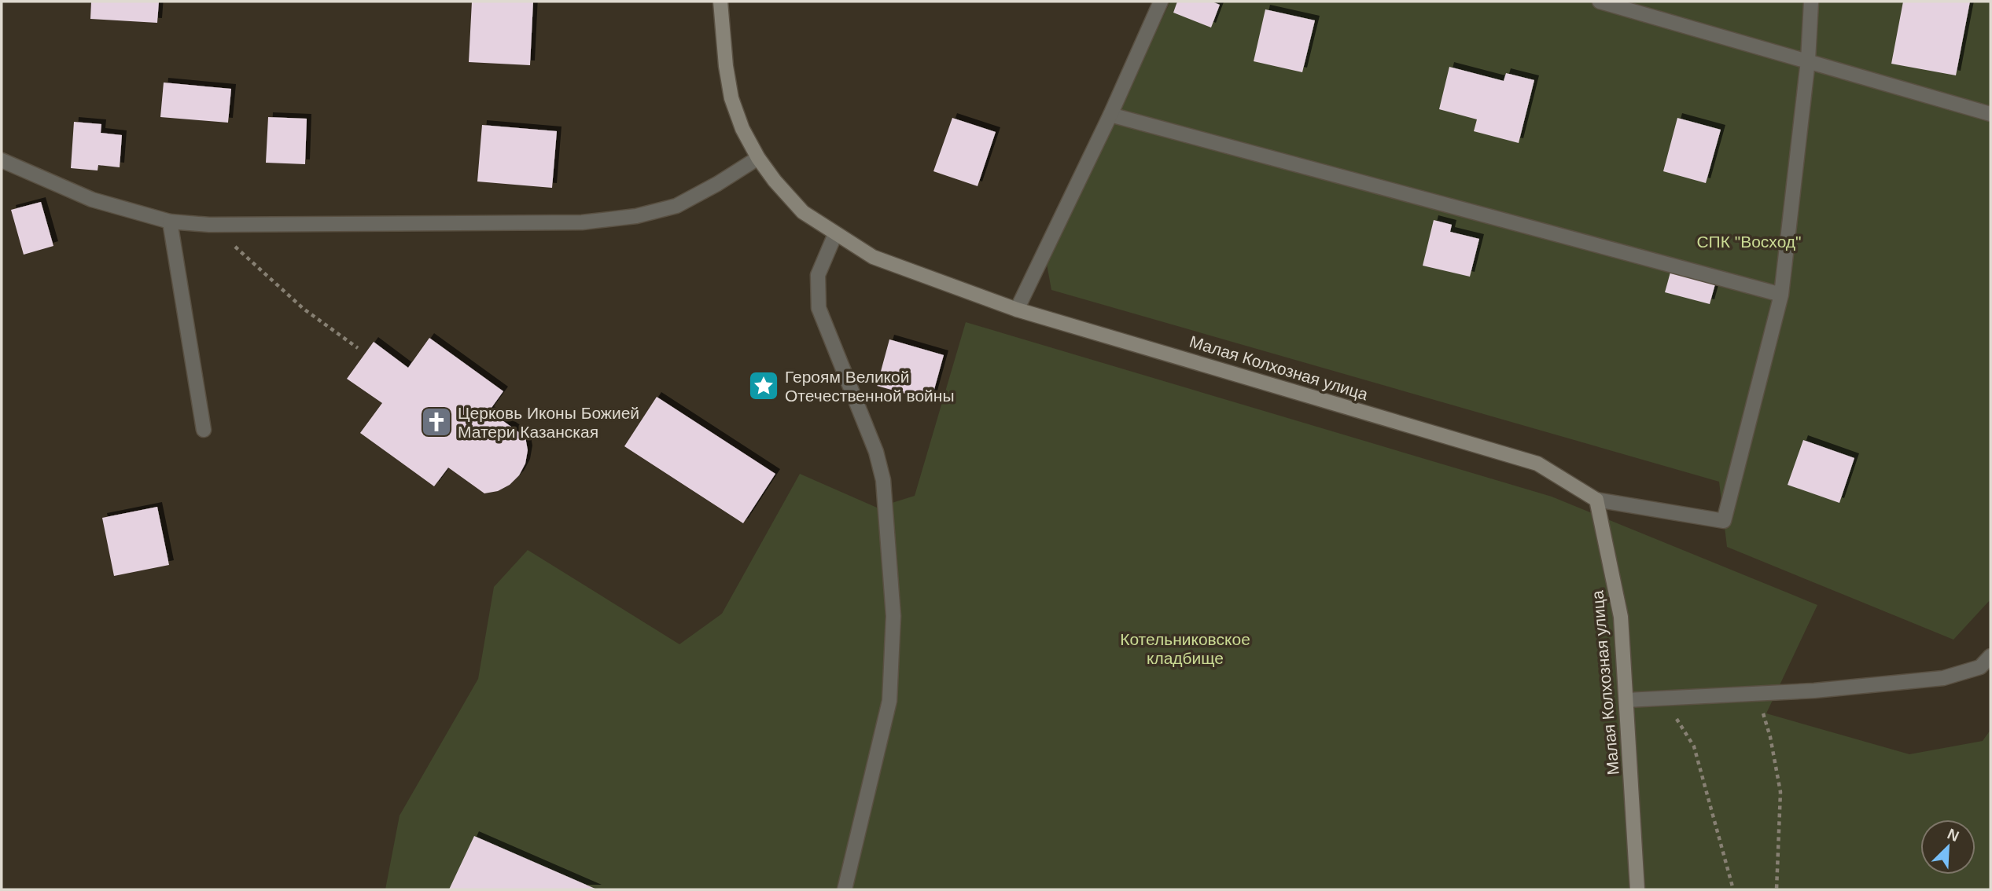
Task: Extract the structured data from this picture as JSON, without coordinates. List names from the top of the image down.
{
  "streets": {
    "street": ["Малая Колхозная улица"]
  },
  "parks": ["СПК \"Восход\"", "Котельниковское кладбище"],
  "places": {
    "place": ["Героям Великой Отечественной войны"],
    "church": ["Церковь Иконы Божией Матери Казанская"]
  },
  "north": "top right"
}
